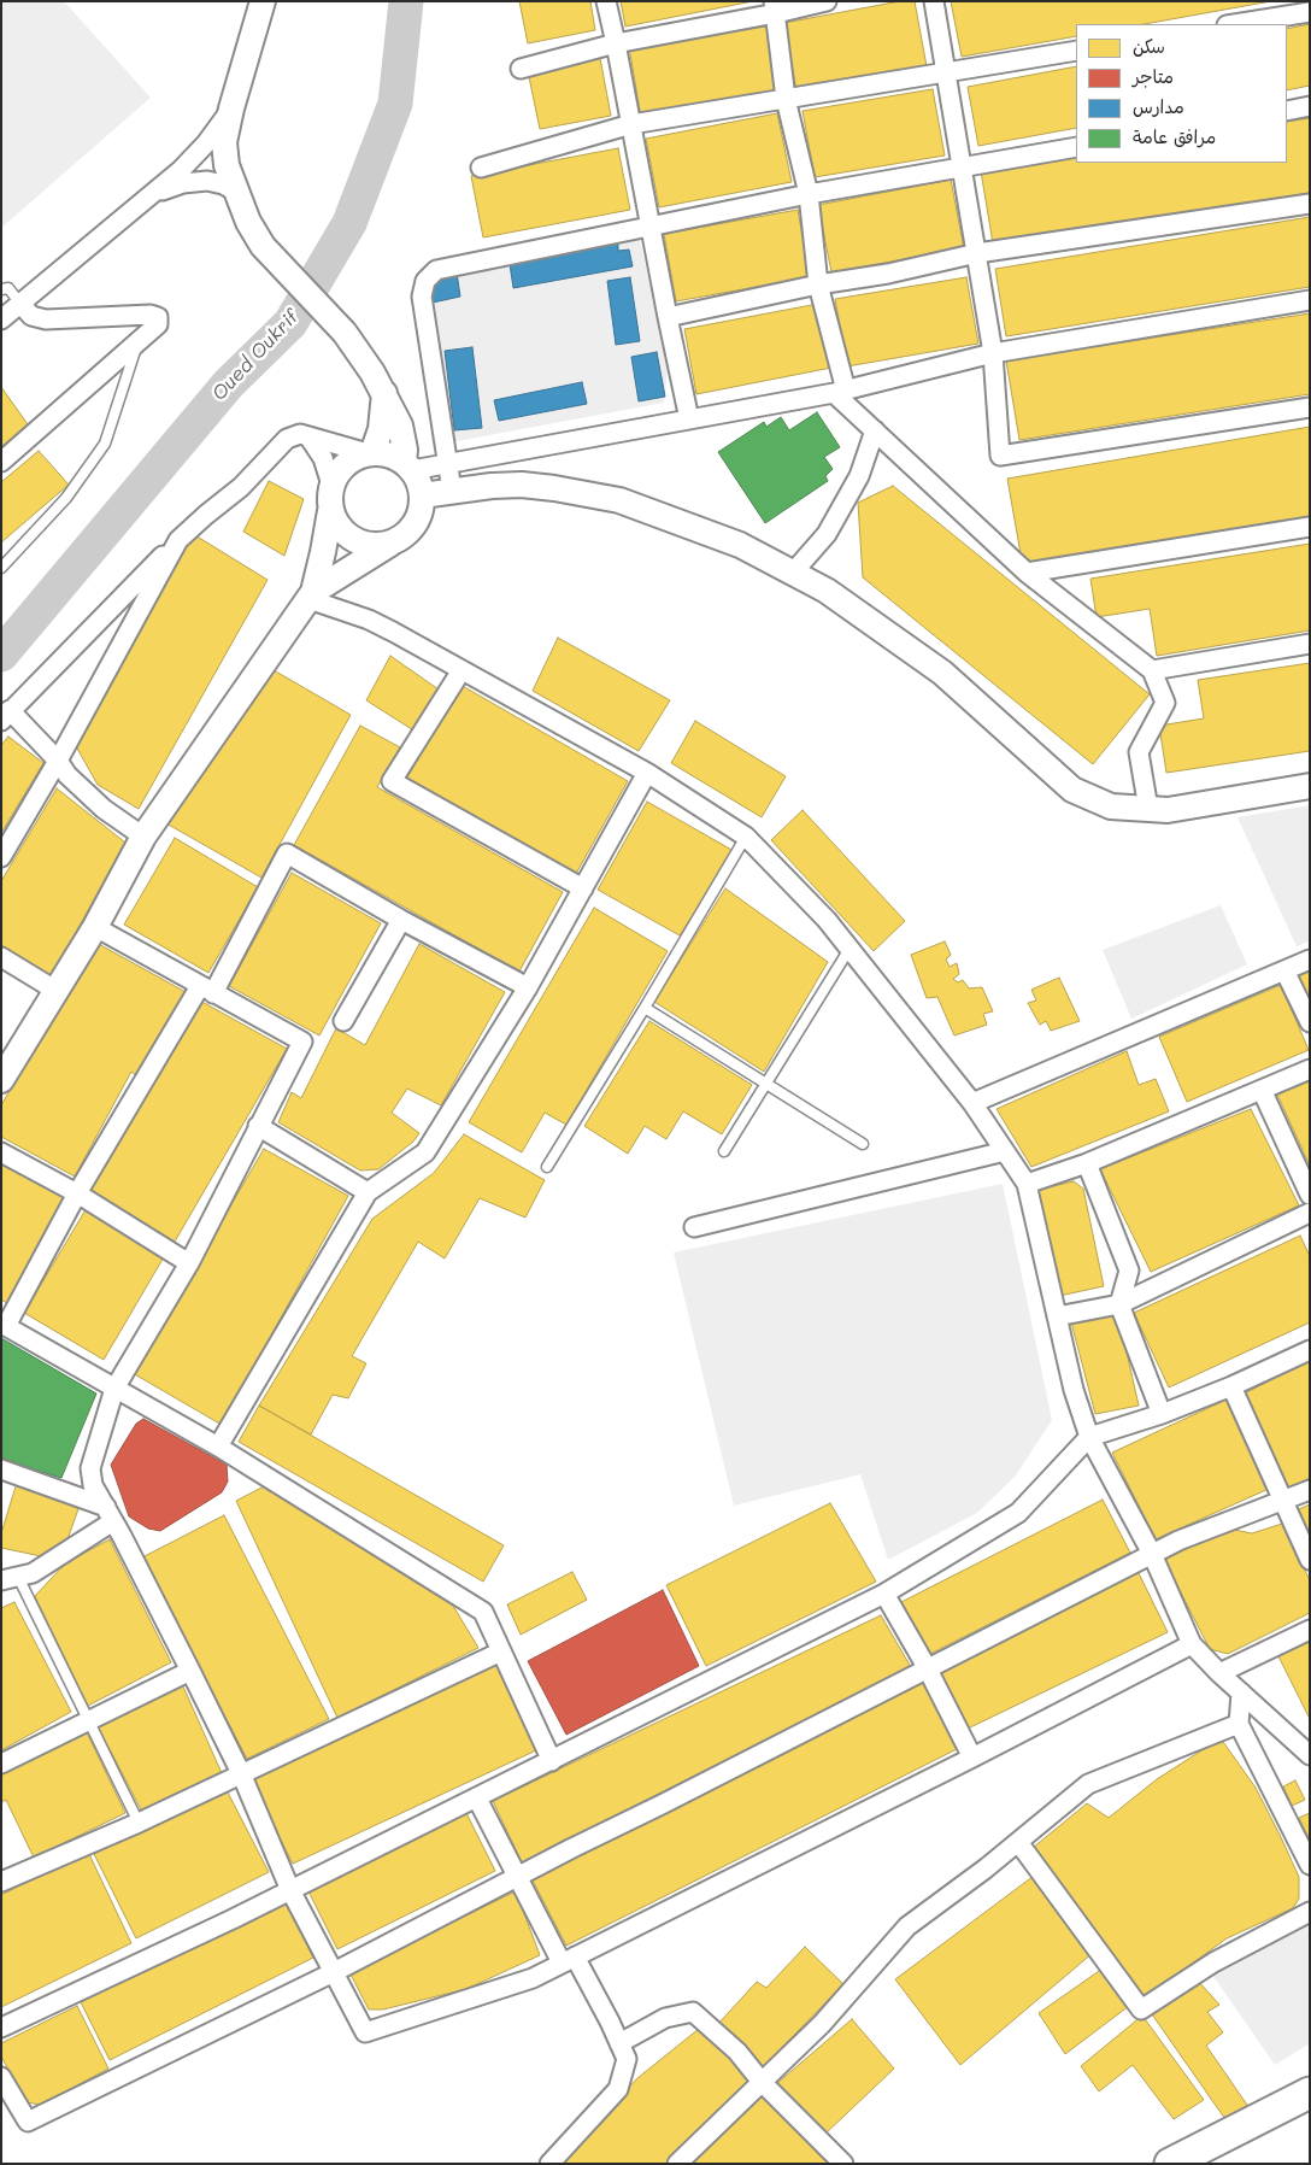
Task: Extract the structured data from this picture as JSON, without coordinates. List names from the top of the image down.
{
  "water": ["Oued Oukrif"],
  "legend": [
    "سكن",
    "متاجر",
    "مدارس",
    "مرافق عامة"
  ]
}
